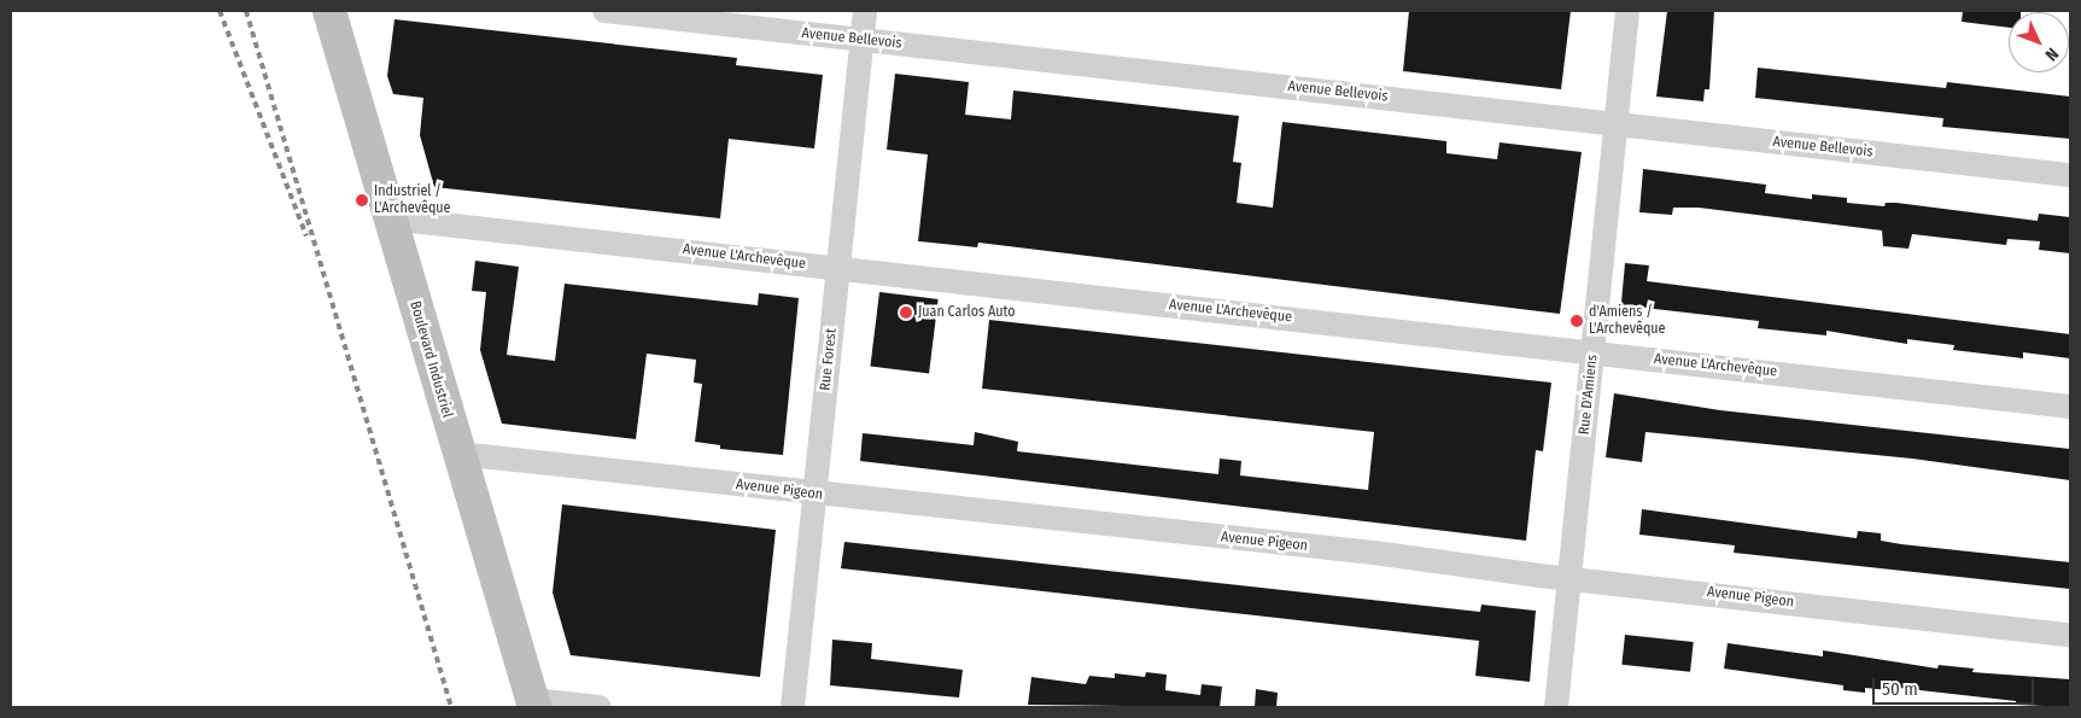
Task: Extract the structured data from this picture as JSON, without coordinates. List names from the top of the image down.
{
  "streets": {
    "street": [
      "Avenue Bellevois",
      "Avenue L'Archevêque",
      "Boulevard Industriel",
      "Rue Forest",
      "Rue D'Amiens",
      "Avenue Pigeon"
    ]
  },
  "crossings": [
    ["Avenue Bellevois", "Rue Forest"],
    ["Avenue Bellevois", "Rue D'Amiens"],
    ["Avenue L'Archevêque", "Boulevard Industriel"],
    ["Avenue L'Archevêque", "Rue Forest"],
    ["Avenue L'Archevêque", "Rue D'Amiens"],
    ["Boulevard Industriel", "Avenue Pigeon"],
    ["Rue Forest", "Avenue Pigeon"],
    ["Rue D'Amiens", "Avenue Pigeon"]
  ],
  "places": ["Industriel / L'Archevêque", "Juan Carlos Auto", "d'Amiens / L'Archevêque"],
  "scale_bar": "50 m",
  "north": "bottom right"
}
